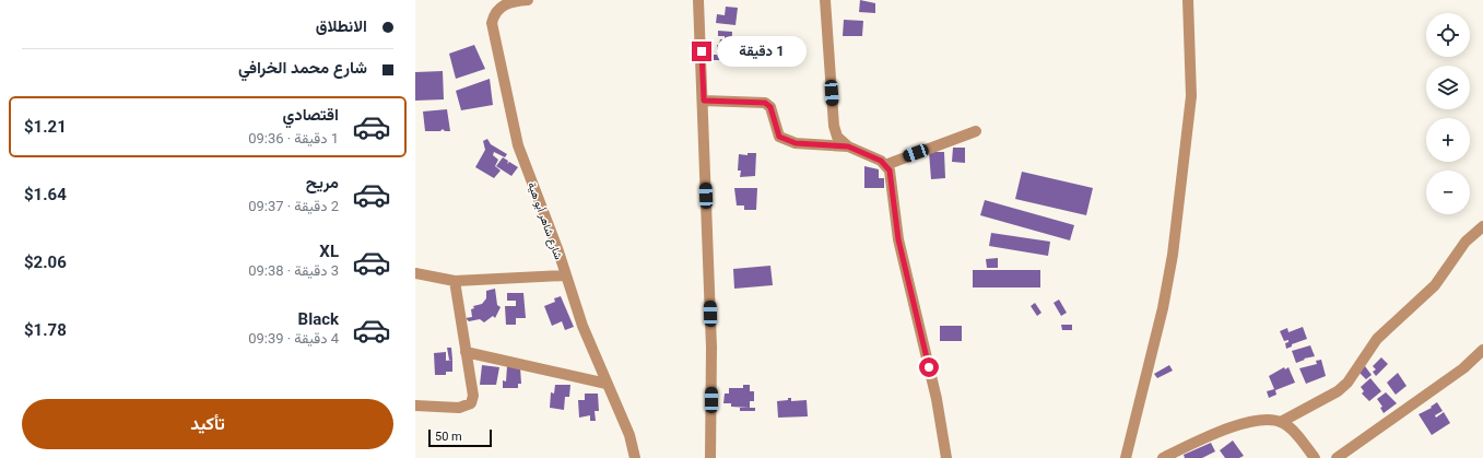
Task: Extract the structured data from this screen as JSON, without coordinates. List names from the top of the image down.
{
  "streets": {
    "street": ["شارع شاهر أبو هية"]
  },
  "scale_bar": "50 m",
  "page": {
    "banner": ["الانطلاق", "شارع محمد الخرافي"],
    "map_buttons": ["+", "−"],
    "bubble": "1 دقيقة",
    "list": [
      {
        "name": "اقتصادي",
        "note": "1 دقيقة · 09:36",
        "value": "$1.21"
      },
      {
        "name": "مريح",
        "note": "2 دقيقة · 09:37",
        "value": "$1.64"
      },
      {
        "name": "XL",
        "note": "3 دقيقة · 09:38",
        "value": "$2.06"
      },
      {
        "name": "Black",
        "note": "4 دقيقة · 09:39",
        "value": "$1.78"
      }
    ],
    "buttons": "تأكيد",
    "scale": "50 m"
  }
}
